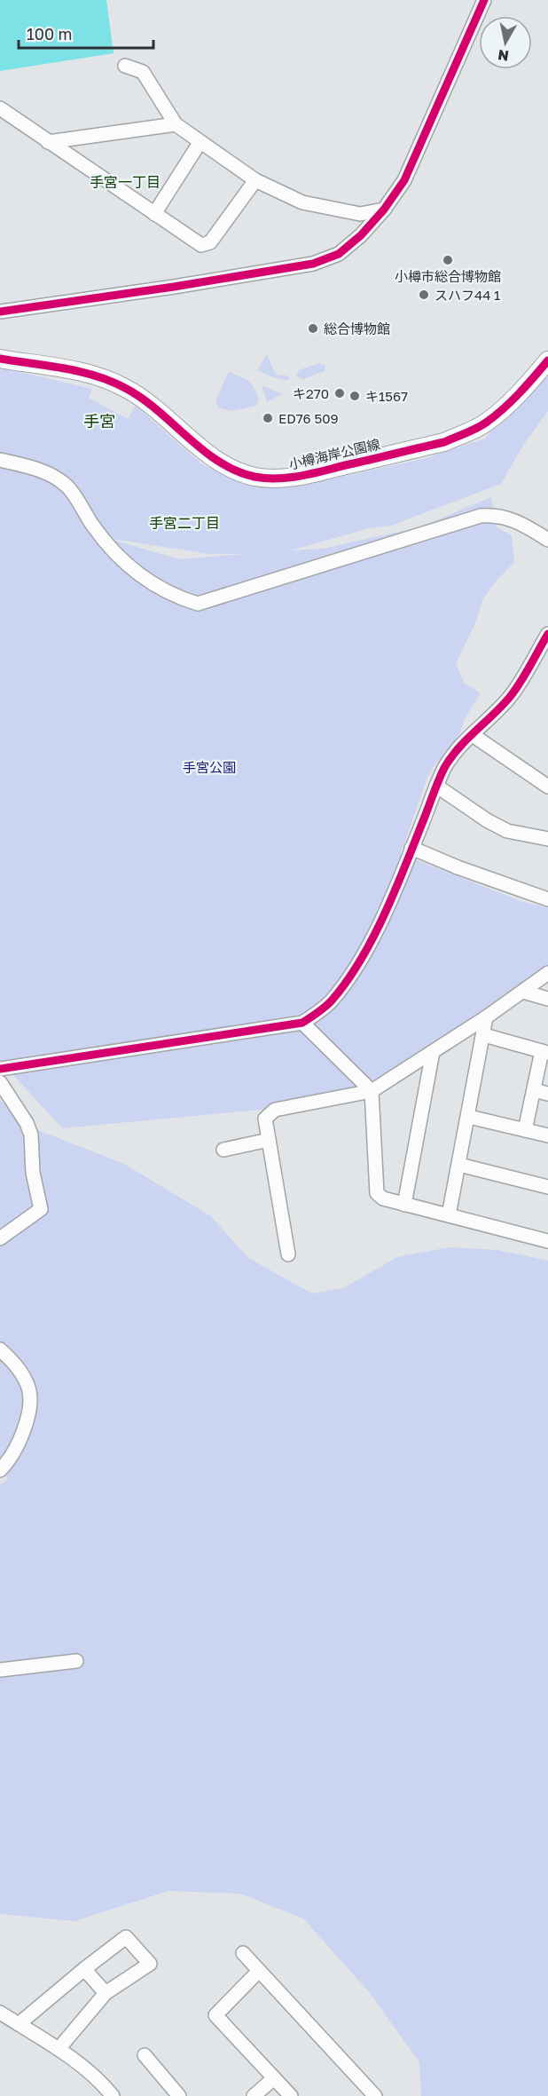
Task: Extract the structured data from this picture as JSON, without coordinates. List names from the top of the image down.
{
  "streets": {
    "main road": ["小樽海岸公園線"]
  },
  "districts": ["手宮一丁目", "手宮", "手宮二丁目"],
  "parks": ["手宮公園"],
  "places": [
    "小樽市総合博物館",
    "スハフ44 1",
    "総合博物館",
    "キ270",
    "キ1567",
    "ED76 509"
  ],
  "scale_bar": "100 m",
  "north": "bottom"
}
